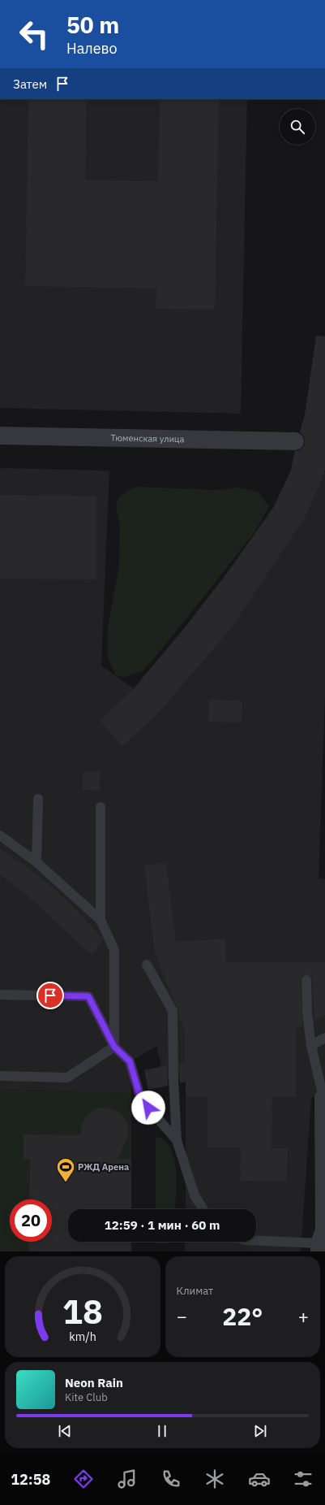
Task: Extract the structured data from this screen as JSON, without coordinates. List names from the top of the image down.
{
  "streets": {
    "street": ["Тюменская улица"]
  },
  "places": {
    "sports": ["РЖД Арена"]
  },
  "page": {
    "turn": ["50 m", "Налево"],
    "then": "Затем",
    "limit": "20",
    "trip": "12:59 · 1 мин · 60 m",
    "tile": "Климат",
    "heat": ["−", "22°", "+"],
    "song": ["Neon Rain", "Kite Club"],
    "tabs": "12:58",
    "gauge": ["18", "km/h"]
  }
}
